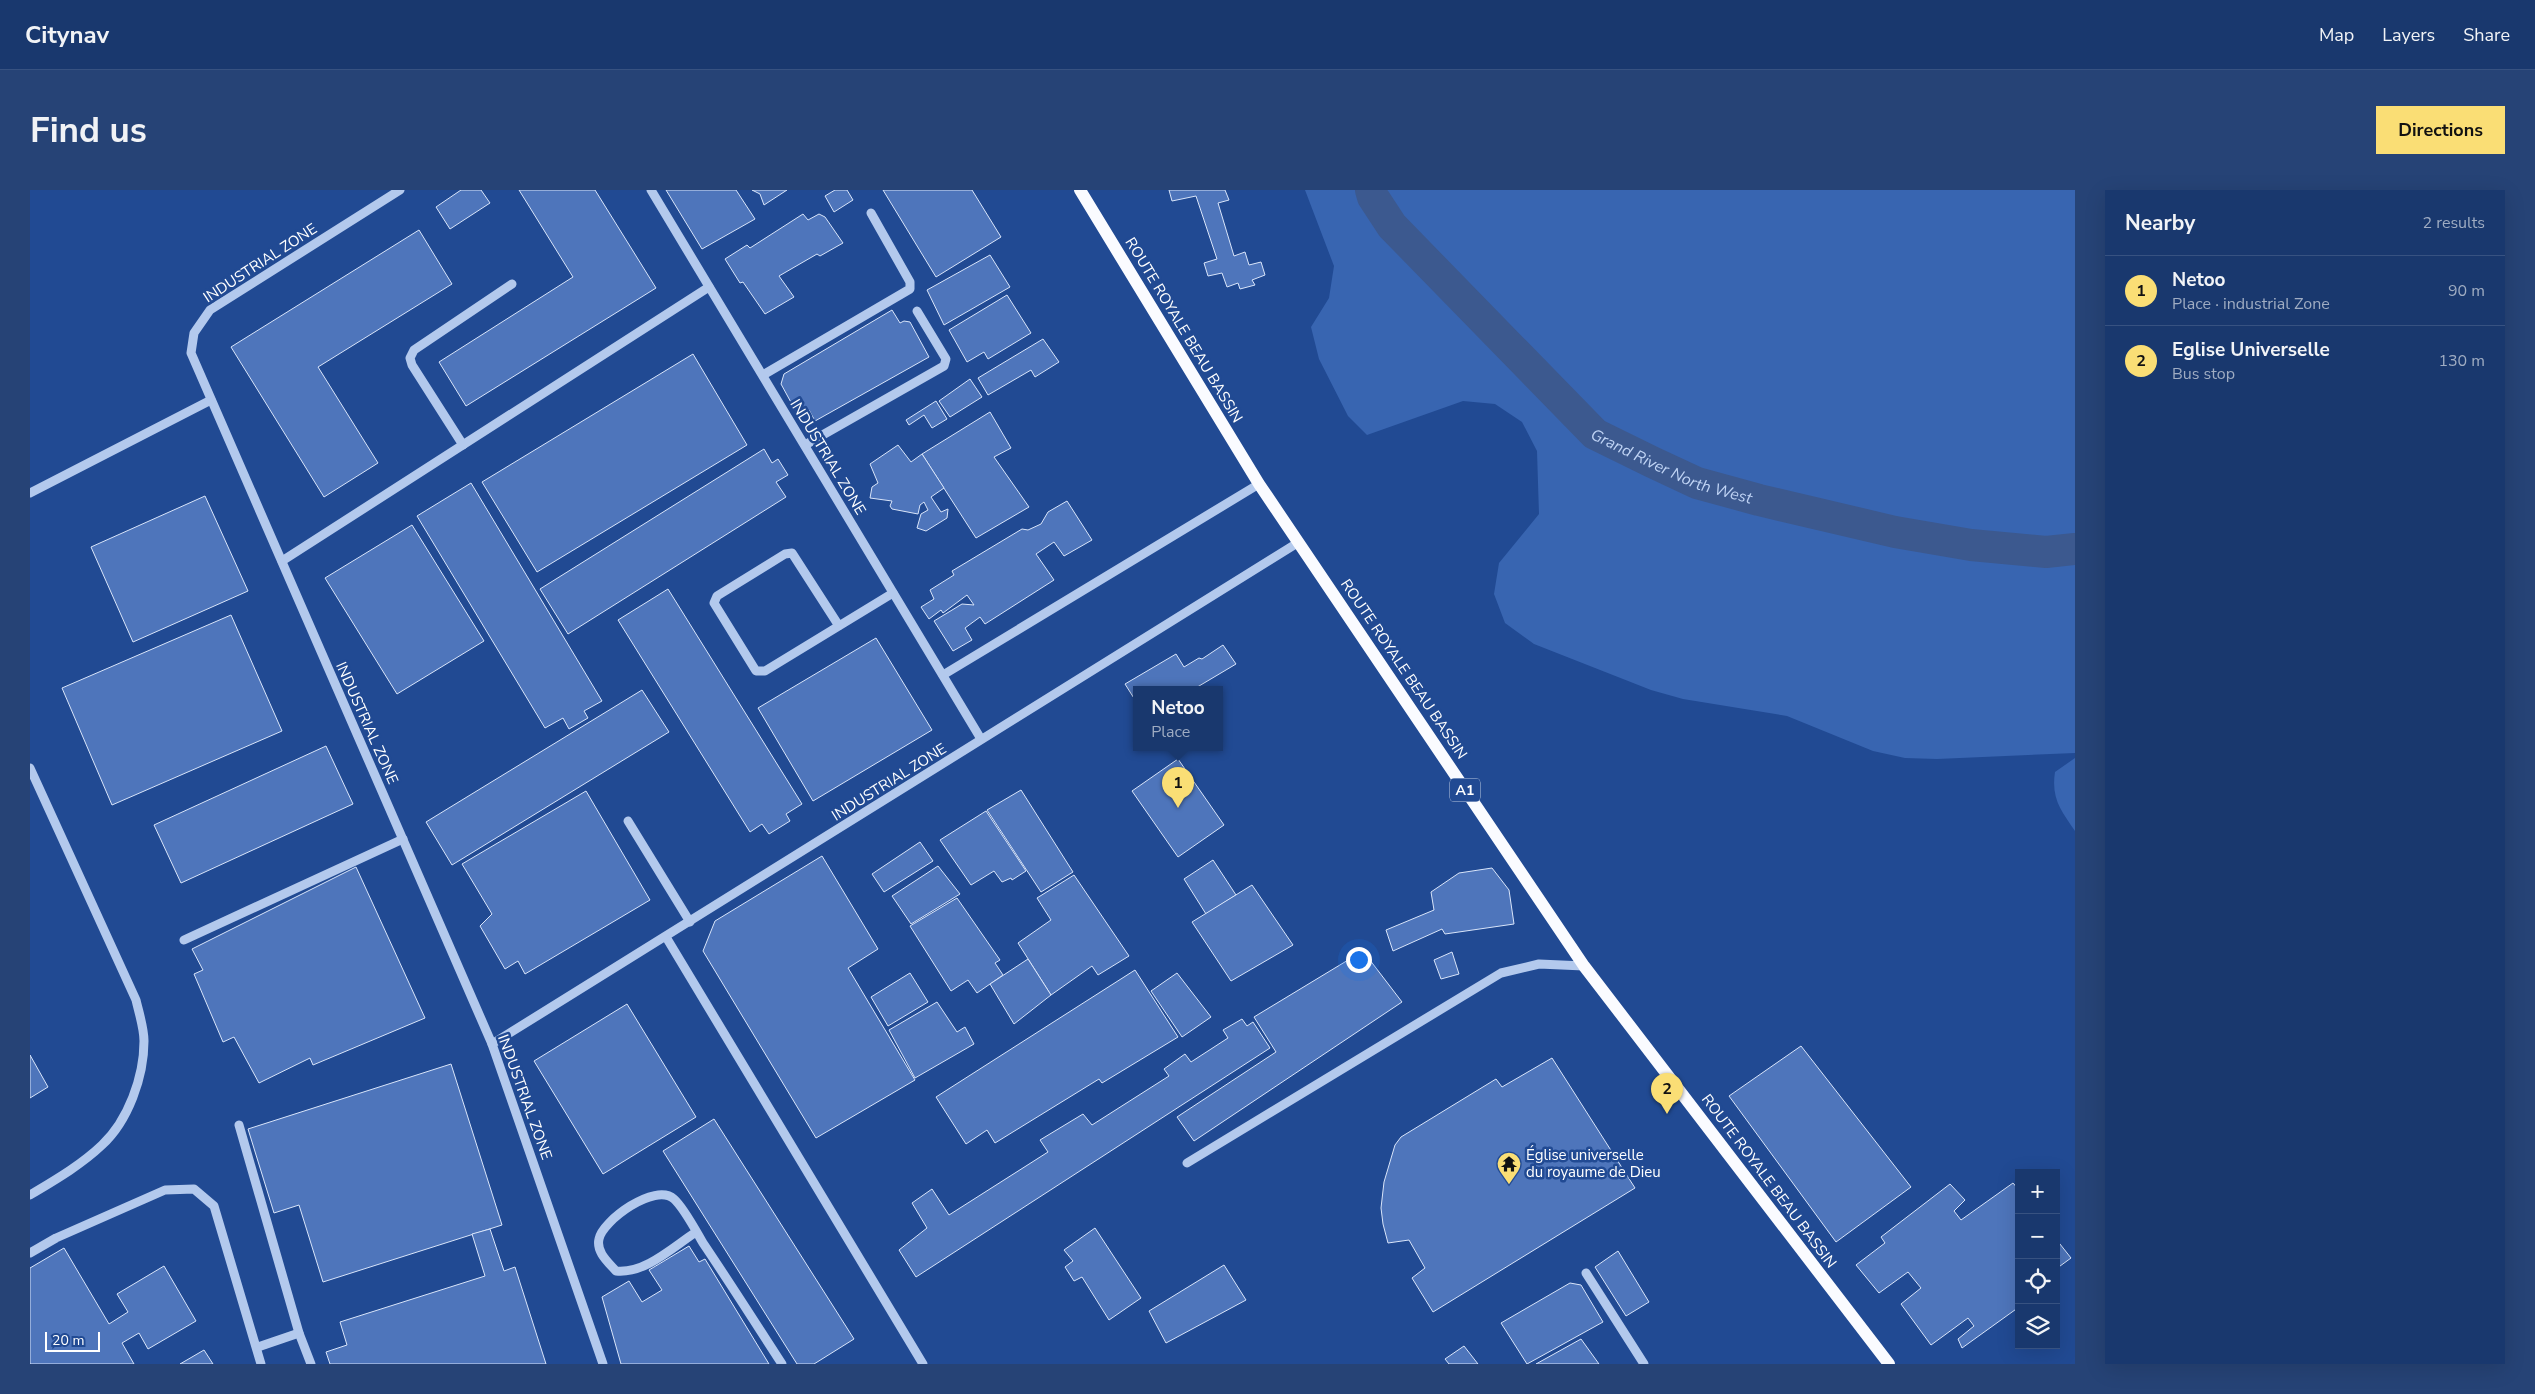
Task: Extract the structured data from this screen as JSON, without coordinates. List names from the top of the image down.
{
  "streets": {
    "main road": ["ROUTE ROYALE BEAU BASSIN", "A1"],
    "street": ["INDUSTRIAL ZONE"]
  },
  "crossings": [
    ["INDUSTRIAL ZONE", "ROUTE ROYALE BEAU BASSIN"]
  ],
  "water": ["Grand River North West"],
  "places": {
    "temple": ["Église universelle du royaume de Dieu"]
  },
  "scale_bar": "20 m",
  "page": {
    "header": "Citynav",
    "nav": ["Map", "Layers", "Share"],
    "buttons": "Directions",
    "title": "Find us",
    "heading": ["Nearby", "2 results"],
    "list": [
      {
        "mark": "1",
        "name": "Netoo",
        "note": "Place · industrial Zone",
        "value": "90 m"
      },
      {
        "mark": "2",
        "name": "Eglise Universelle",
        "note": "Bus stop",
        "value": "130 m"
      }
    ],
    "popup": ["Netoo", "Place"],
    "pins": ["1", "2"],
    "map_buttons": ["+", "−"],
    "scale": "20 m"
  }
}
